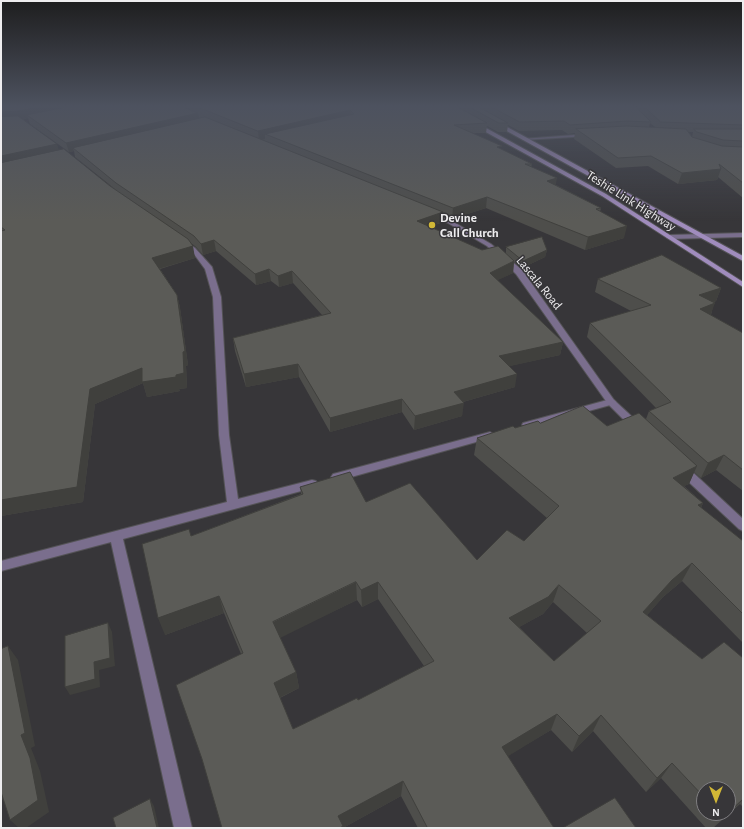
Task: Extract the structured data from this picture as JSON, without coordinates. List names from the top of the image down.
{
  "streets": {
    "main road": ["Teshie Link Highway"],
    "street": ["Lascala Road"]
  },
  "places": ["Devine Call Church"],
  "north": "bottom"
}
